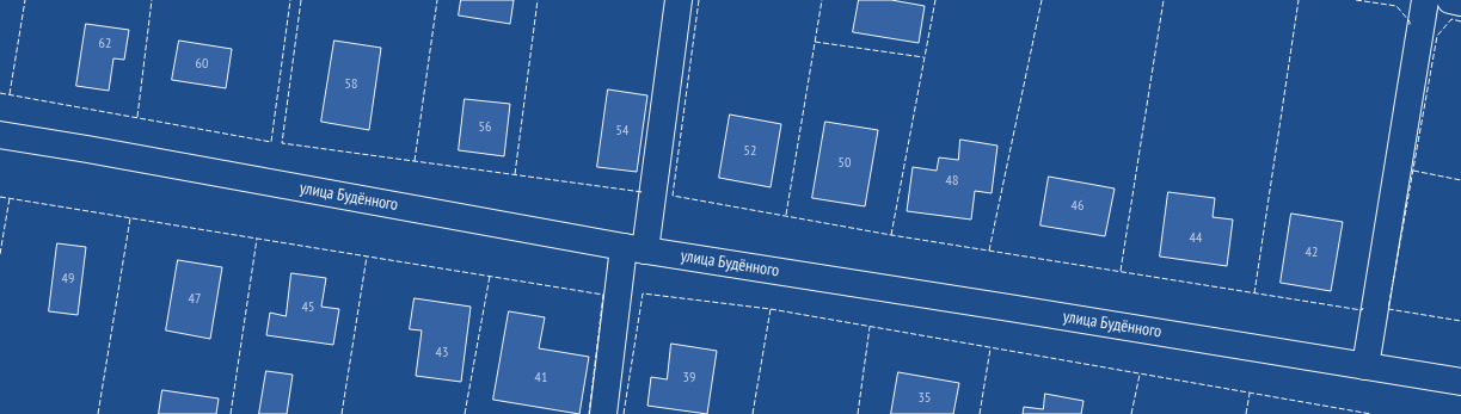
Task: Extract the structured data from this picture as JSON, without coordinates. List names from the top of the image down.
{
  "streets": {
    "main road": ["улица Будённого"]
  },
  "house_numbers": [
    "62",
    "60",
    "58",
    "56",
    "54",
    "52",
    "50",
    "48",
    "46",
    "44",
    "42",
    "49",
    "47",
    "45",
    "43",
    "41",
    "39",
    "35"
  ]
}
